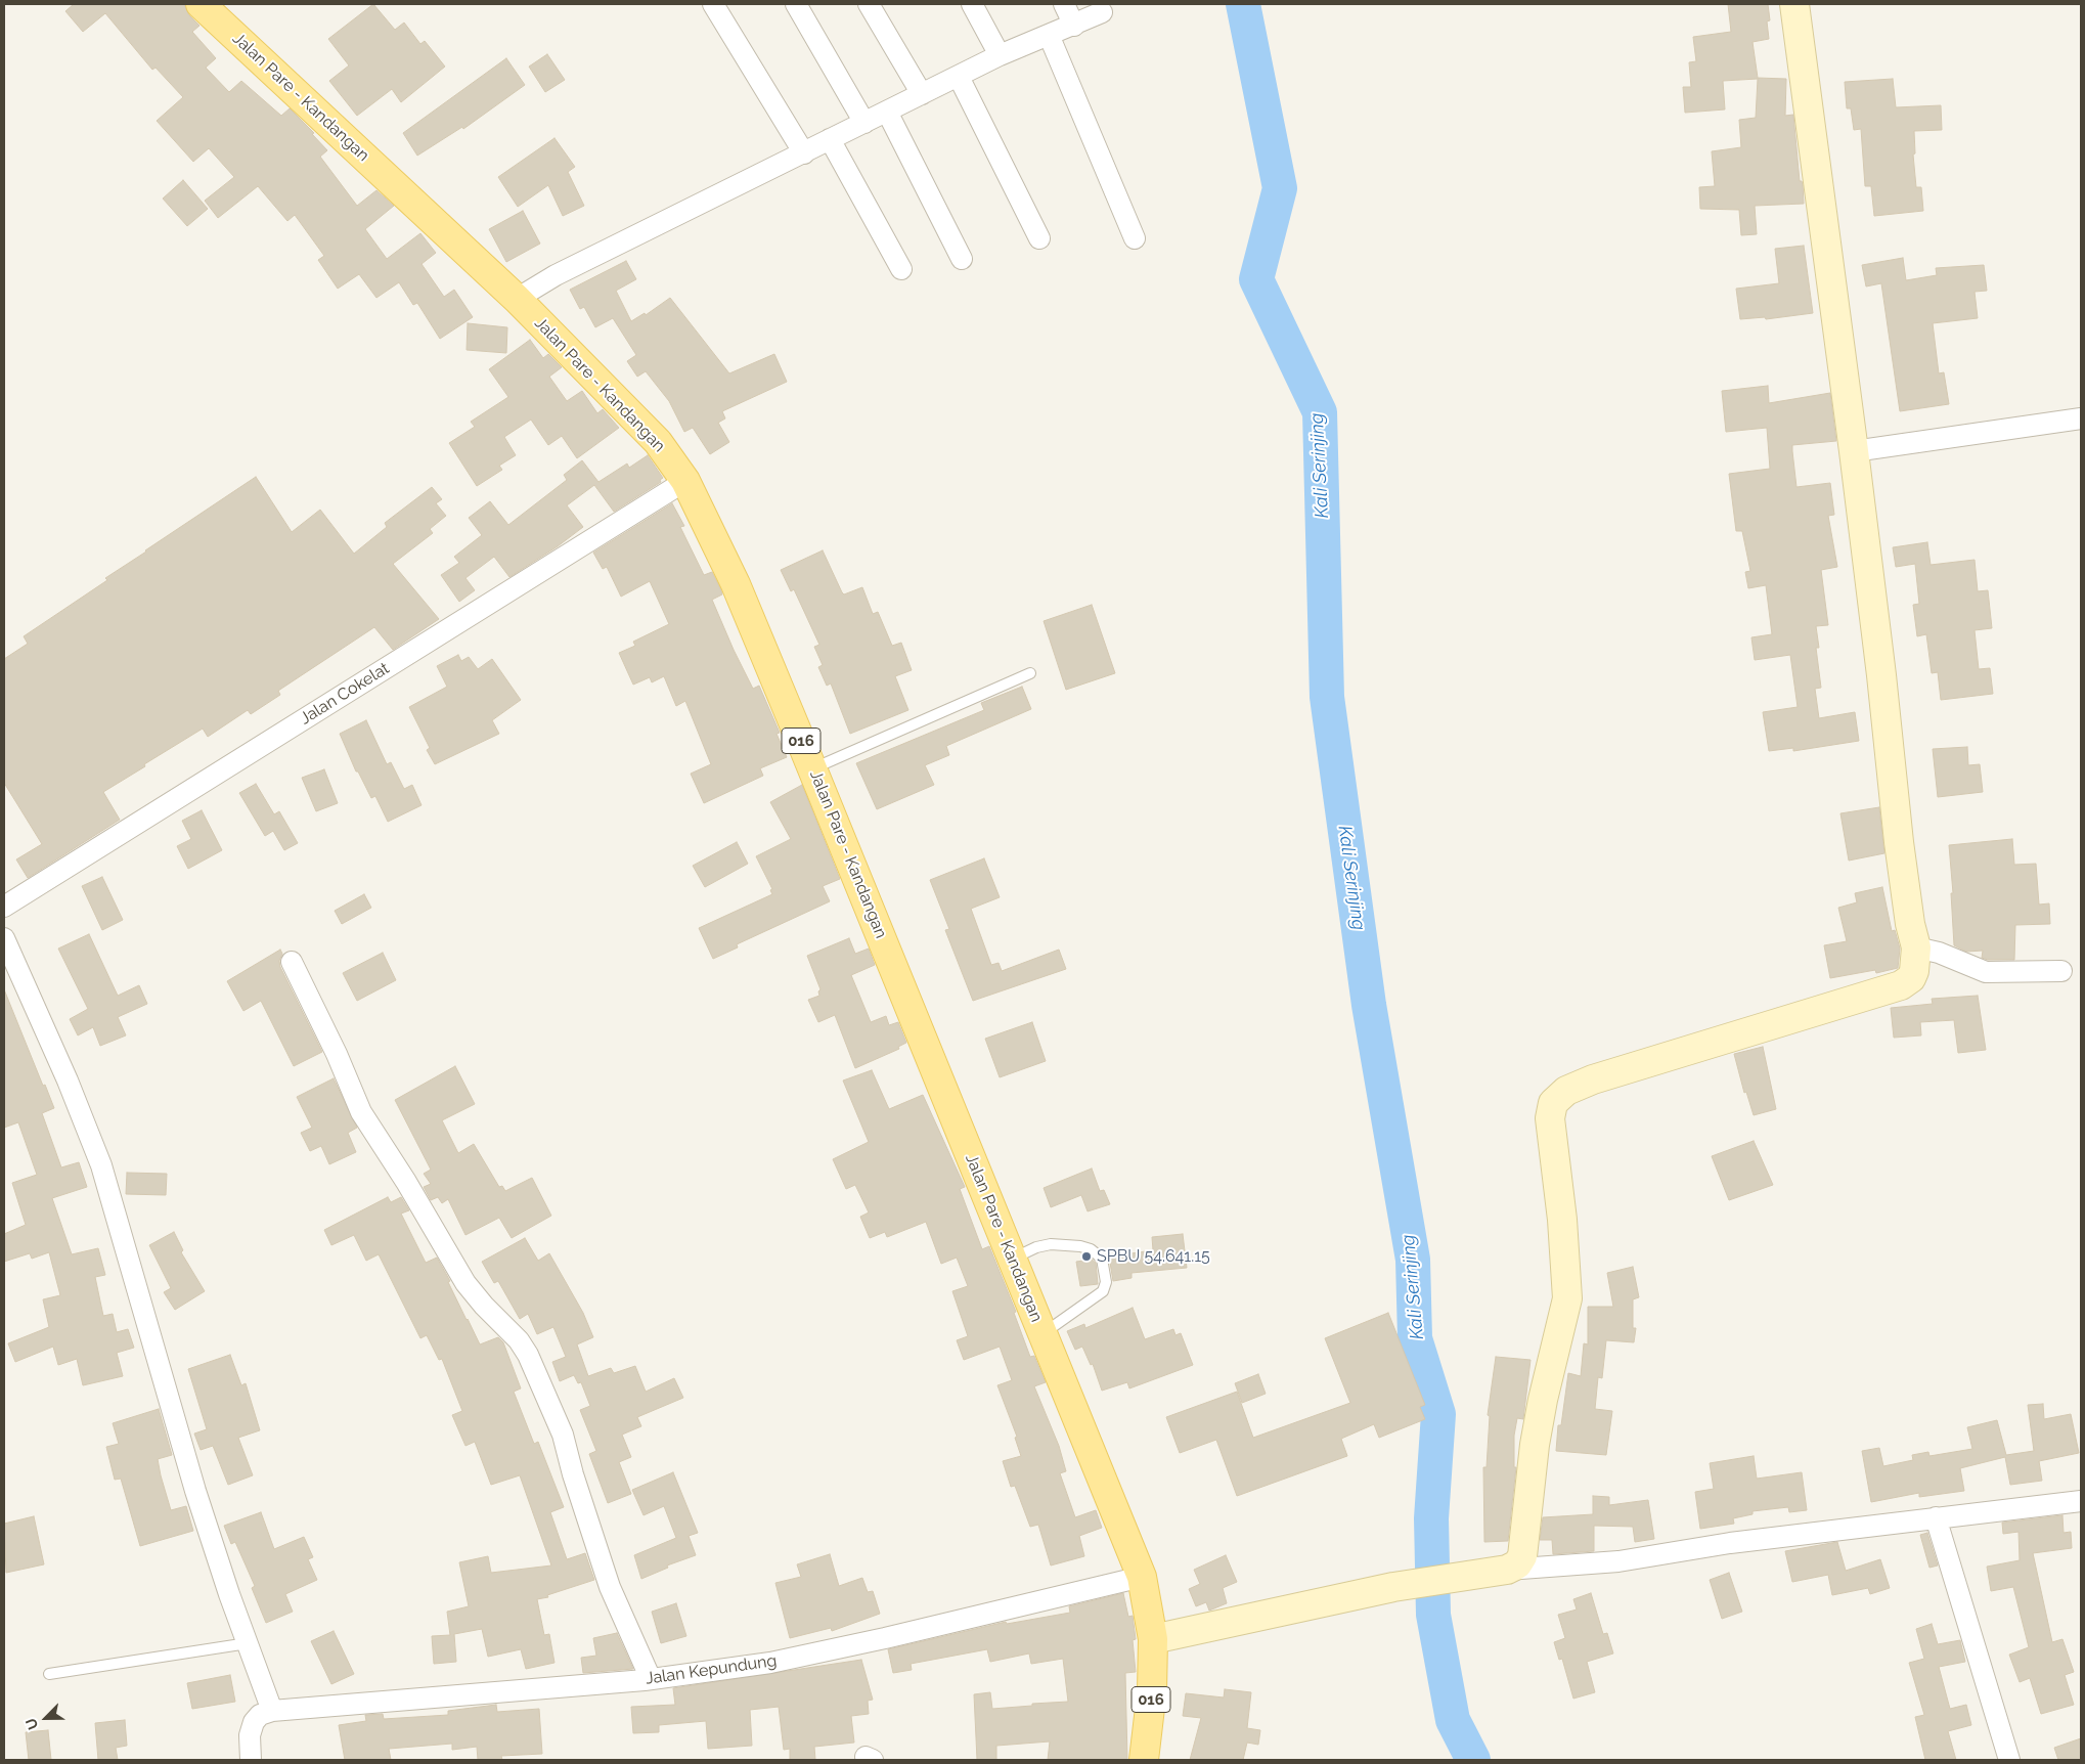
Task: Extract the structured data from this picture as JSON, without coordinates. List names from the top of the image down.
{
  "streets": {
    "main road": ["Jalan Pare - Kandangan", "016"],
    "street": ["Jalan Cokelat", "Jalan Kepundung"]
  },
  "crossings": [
    ["Jalan Pare - Kandangan", "Jalan Cokelat"],
    ["Jalan Pare - Kandangan", "016"],
    ["Jalan Pare - Kandangan", "Jalan Kepundung"]
  ],
  "water": ["Kali Serinjing"],
  "places": ["SPBU 54.641.15"],
  "north": "bottom left"
}
